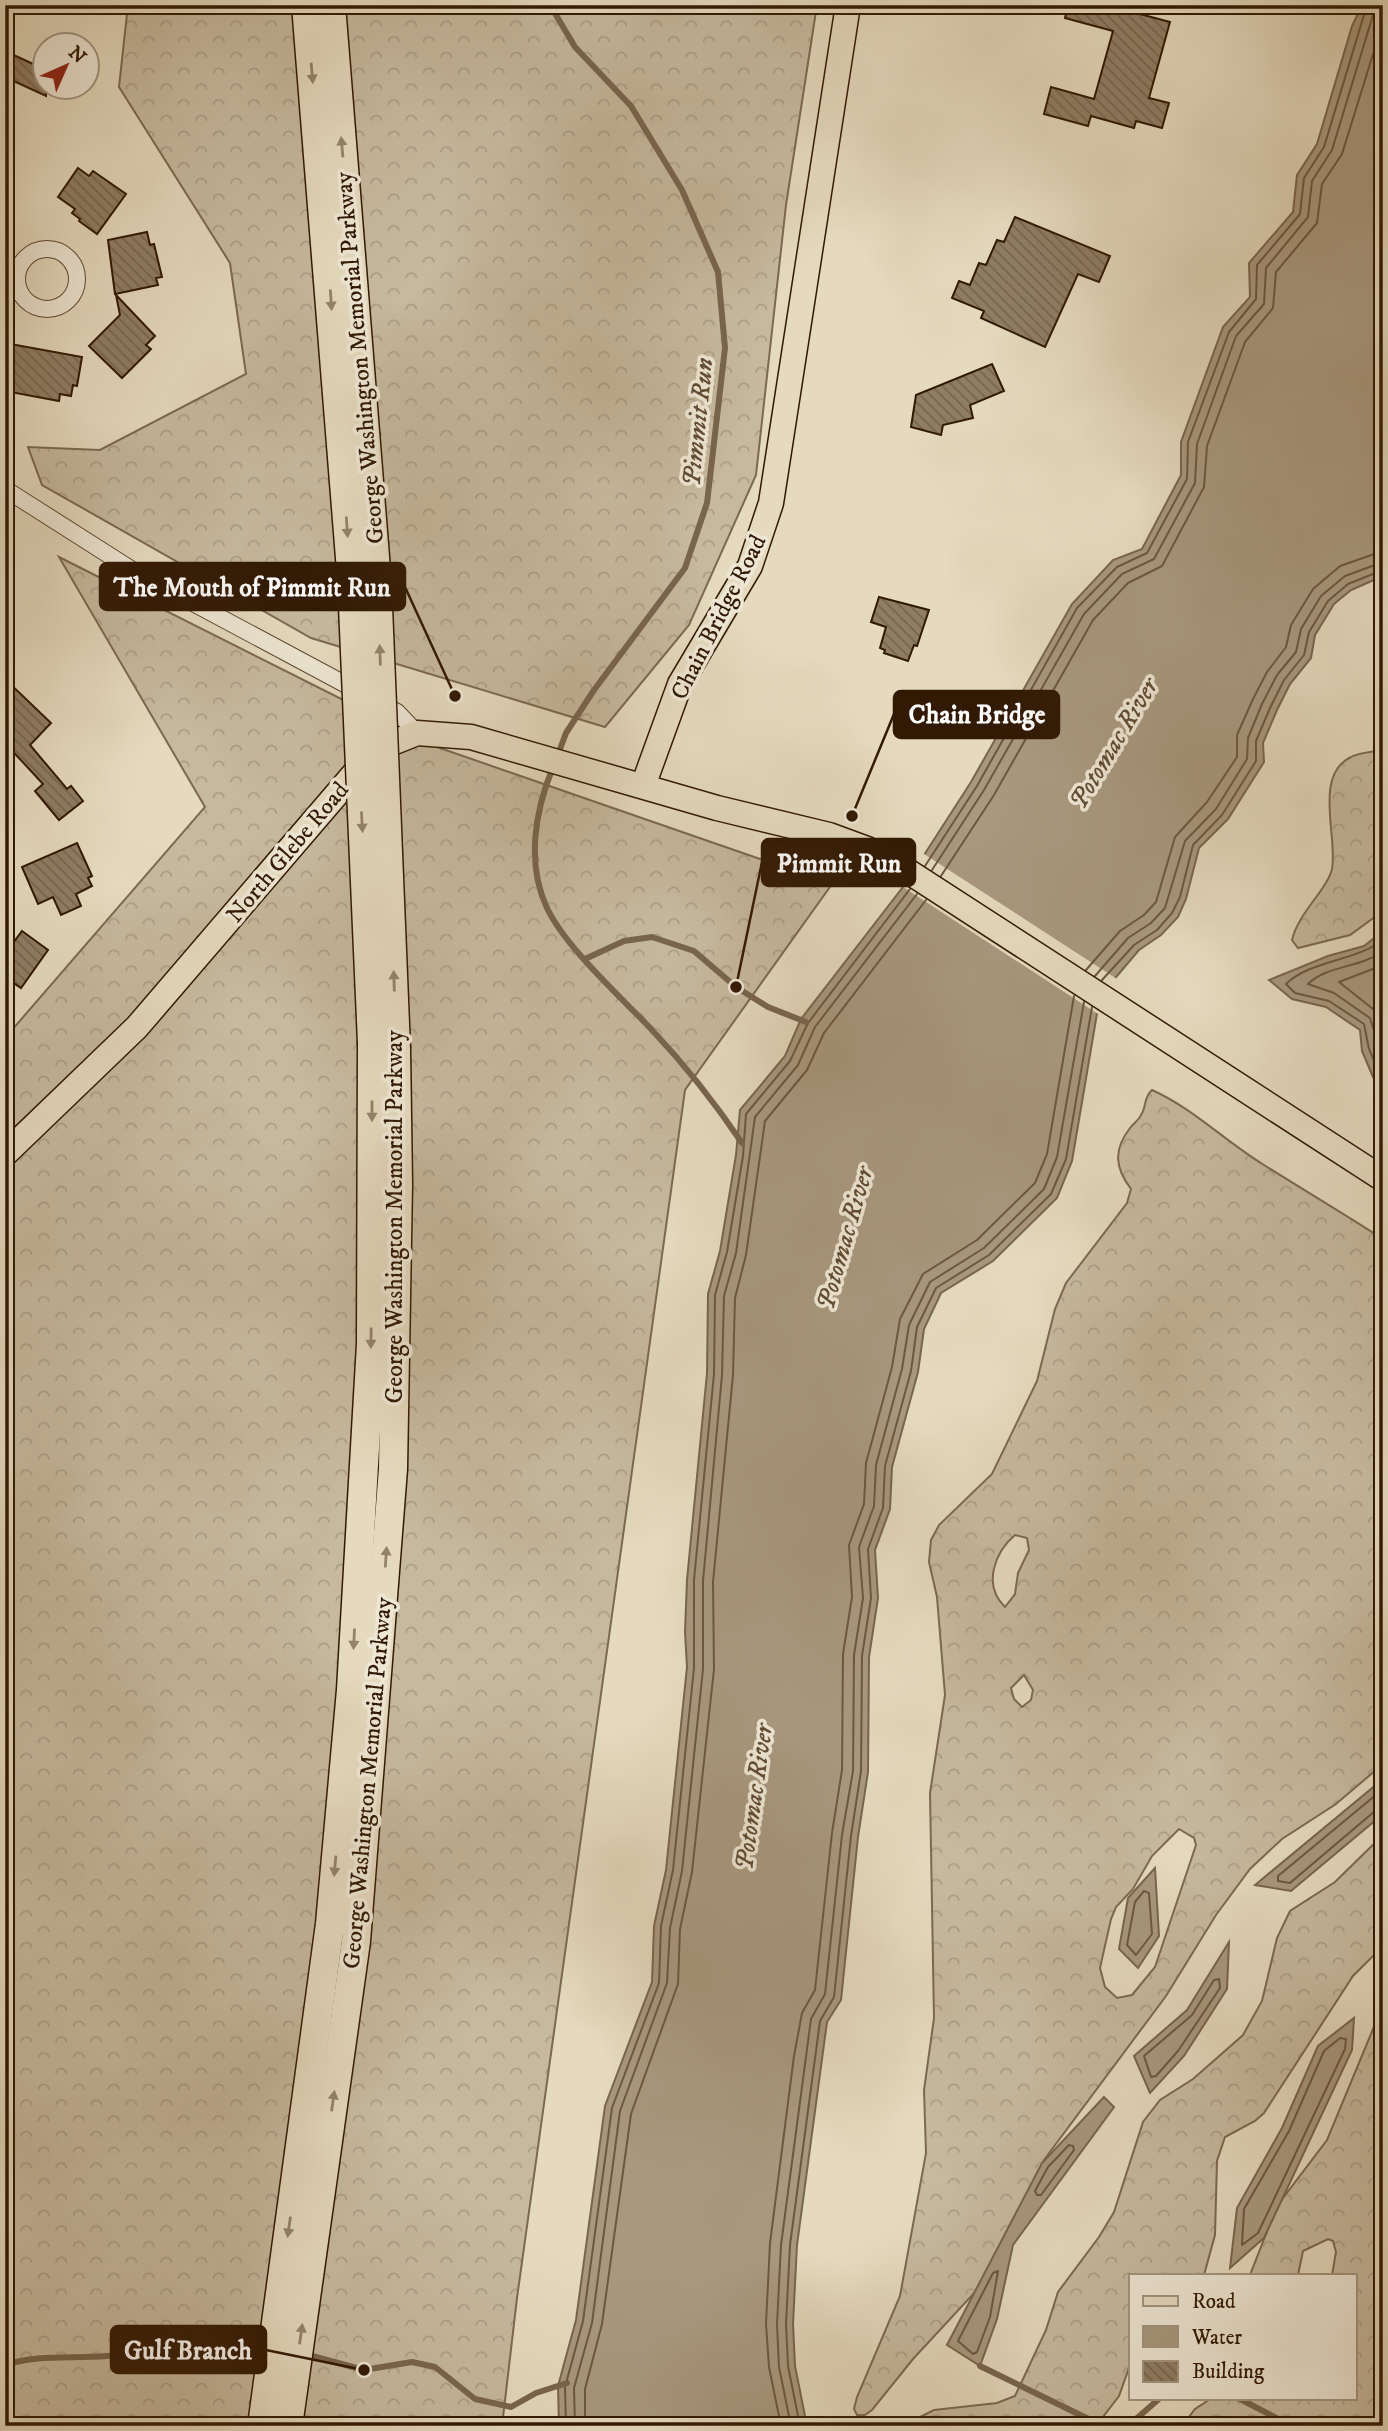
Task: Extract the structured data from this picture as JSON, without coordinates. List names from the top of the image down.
{
  "streets": {
    "highway": ["George Washington Memorial Parkway"],
    "main road": ["Chain Bridge Road", "North Glebe Road"]
  },
  "crossings": [
    ["Chain Bridge Road", "North Glebe Road"]
  ],
  "water": ["Pimmit Run", "Potomac River"],
  "places": [
    "The Mouth of Pimmit Run",
    "Chain Bridge",
    "Pimmit Run",
    "Gulf Branch"
  ],
  "legend": ["Road", "Water", "Building"],
  "north": "top right"
}
